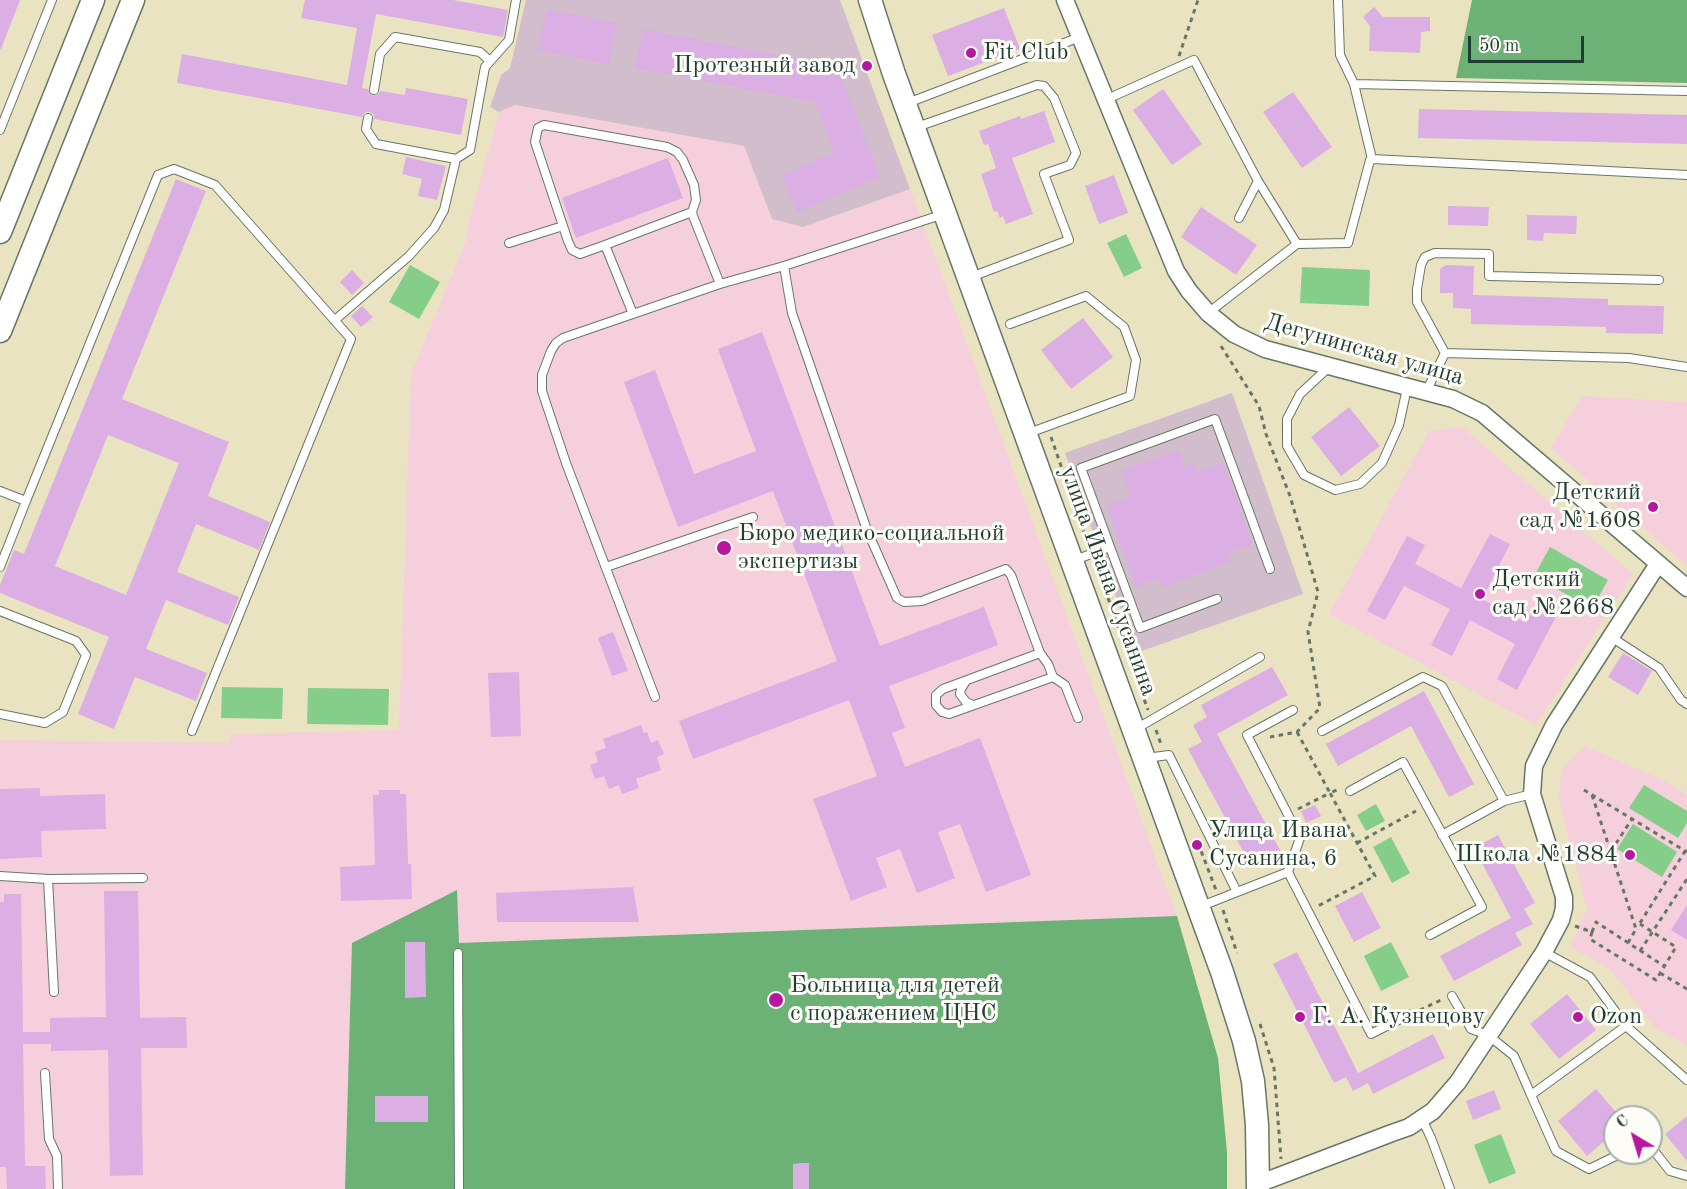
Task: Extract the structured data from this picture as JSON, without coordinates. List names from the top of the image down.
{
  "streets": {
    "street": ["Дегунинская улица", "улица Ивана Сусанина"]
  },
  "places": [
    "Fit Club",
    "Протезный завод",
    "Детский сад №1608",
    "Бюро медико-социальной экспертизы",
    "Детский сад №2668",
    "Улица Ивана Сусанина, 6",
    "Школа №1884",
    "Больница для детей с поражением ЦНС",
    "Г. А. Кузнецову",
    "Ozon"
  ],
  "scale_bar": "50 m",
  "north": "top left"
}
